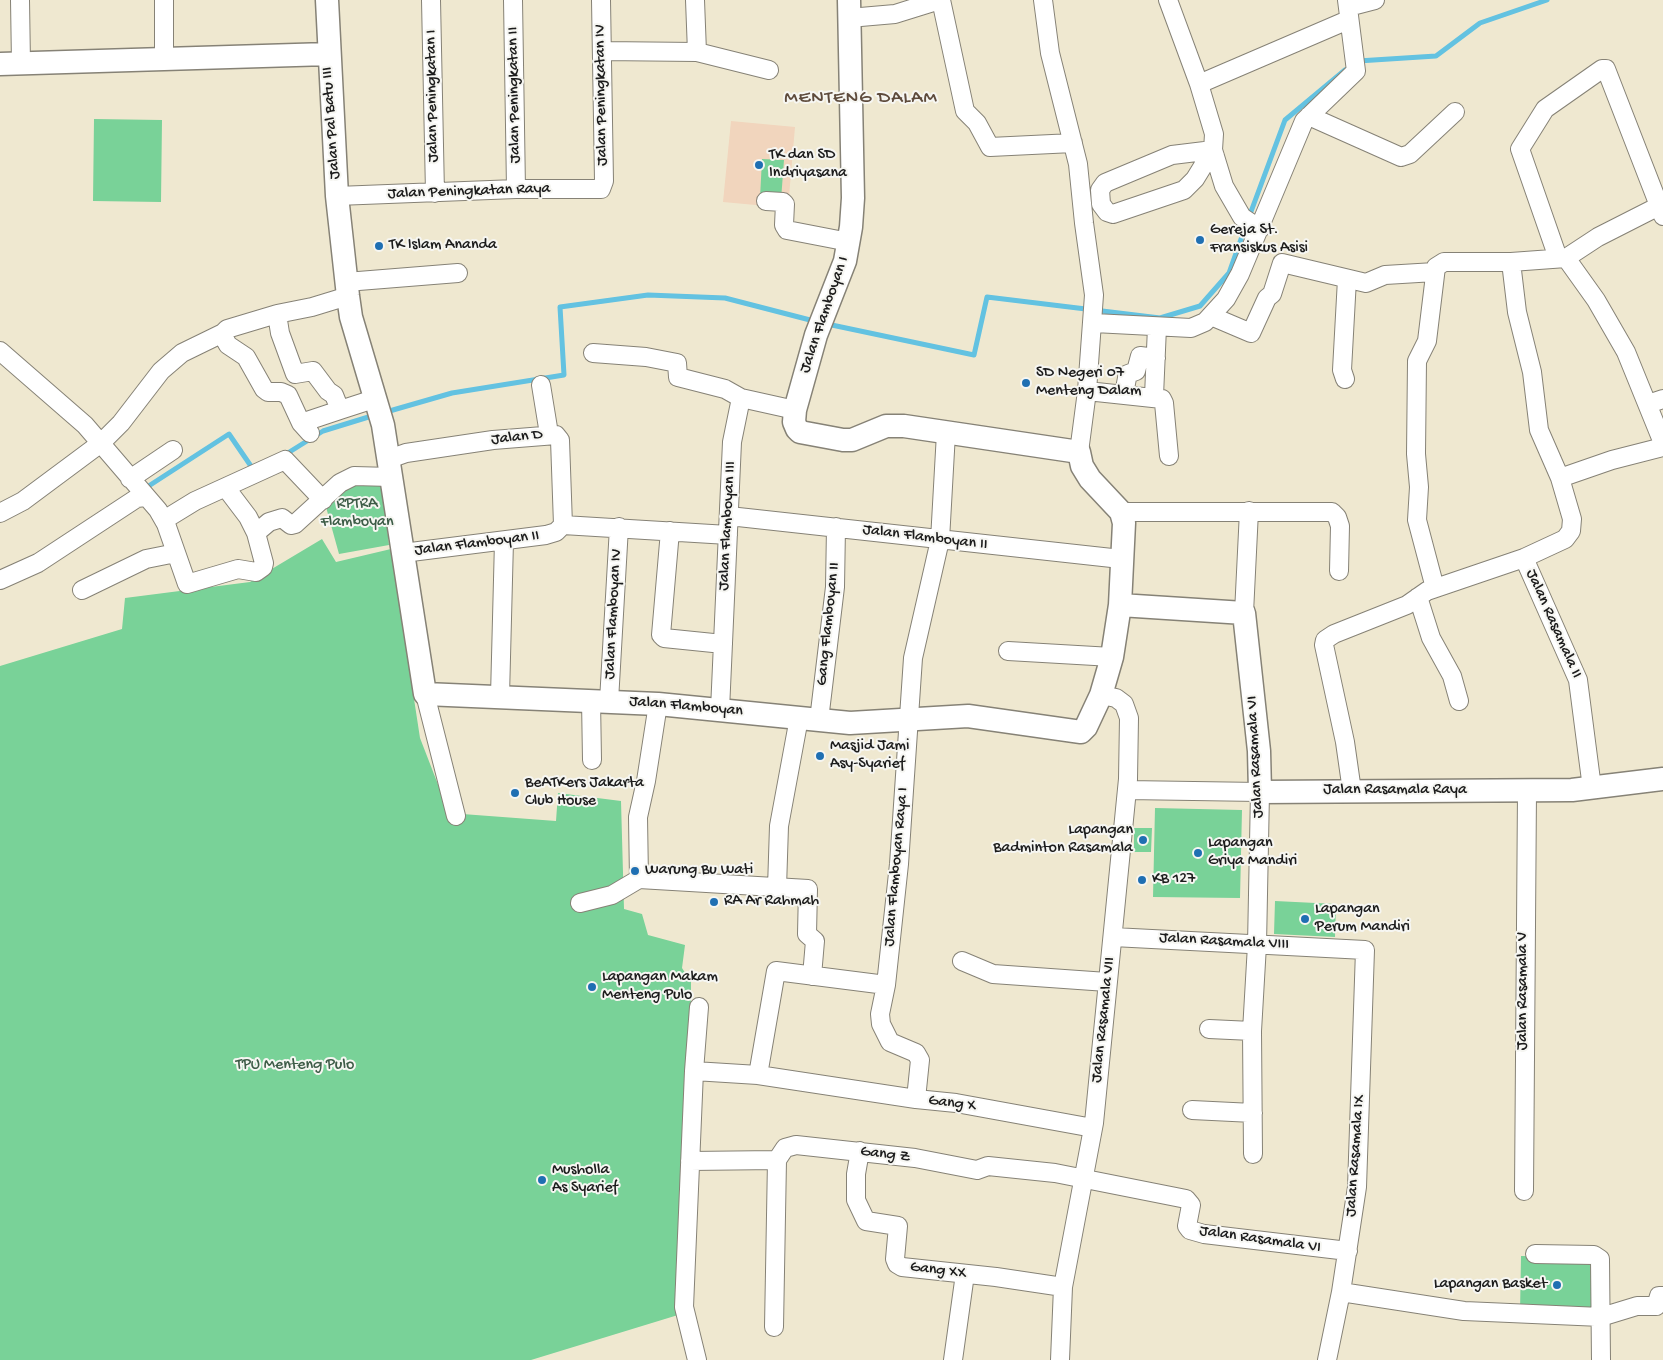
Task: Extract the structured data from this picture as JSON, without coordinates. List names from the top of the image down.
{
  "streets": {
    "street": [
      "Jalan Peningkatan II",
      "Jalan Peningkatan IV",
      "Jalan Peningkatan I",
      "Jalan Pal Batu III",
      "Jalan Peningkatan Raya",
      "Jalan Flamboyan I",
      "Jalan D",
      "Jalan Flamboyan III",
      "Jalan Flamboyan II",
      "Jalan Flamboyan IV",
      "Gang Flamboyan II",
      "Jalan Rasamala II",
      "Jalan Flamboyan",
      "Jalan Rasamala VI",
      "Jalan Rasamala Raya",
      "Jalan Flamboyan Raya I",
      "Jalan Rasamala VIII",
      "Jalan Rasamala V",
      "Jalan Rasamala VII",
      "Gang X",
      "Gang Z",
      "Jalan Rasamala IX",
      "Gang XX"
    ]
  },
  "crossings": [
    ["Jalan Peningkatan II", "Jalan Peningkatan Raya"],
    ["Jalan Peningkatan IV", "Jalan Peningkatan Raya"],
    ["Jalan Peningkatan I", "Jalan Peningkatan Raya"],
    ["Jalan Pal Batu III", "Jalan Peningkatan Raya"],
    ["Jalan D", "Jalan Flamboyan II"],
    ["Jalan Flamboyan III", "Jalan Flamboyan II"],
    ["Jalan Flamboyan III", "Jalan Flamboyan"],
    ["Jalan Flamboyan II", "Jalan Flamboyan IV"],
    ["Jalan Flamboyan II", "Gang Flamboyan II"],
    ["Jalan Flamboyan IV", "Jalan Flamboyan"],
    ["Gang Flamboyan II", "Jalan Flamboyan"],
    ["Jalan Rasamala II", "Jalan Rasamala Raya"],
    ["Jalan Flamboyan", "Jalan Flamboyan Raya I"],
    ["Jalan Flamboyan", "Jalan Rasamala VII"],
    ["Jalan Rasamala VI", "Jalan Rasamala Raya"],
    ["Jalan Rasamala VI", "Jalan Rasamala VIII"],
    ["Jalan Rasamala VI", "Jalan Rasamala VII"],
    ["Jalan Rasamala VI", "Gang Z"],
    ["Jalan Rasamala VI", "Jalan Rasamala IX"],
    ["Jalan Rasamala Raya", "Jalan Rasamala V"],
    ["Jalan Rasamala Raya", "Jalan Rasamala VII"],
    ["Jalan Flamboyan Raya I", "Gang X"],
    ["Jalan Rasamala VIII", "Jalan Rasamala VII"],
    ["Jalan Rasamala VIII", "Jalan Rasamala IX"],
    ["Jalan Rasamala VII", "Gang X"],
    ["Jalan Rasamala VII", "Gang Z"],
    ["Jalan Rasamala VII", "Gang XX"],
    ["Gang Z", "Gang XX"]
  ],
  "districts": ["MENTENG DALAM"],
  "parks": ["RPTRA Flamboyan", "TPU Menteng Pulo"],
  "places": [
    "TK dan SD Indriyasana",
    "Gereja St. Fransiskus Asisi",
    "TK Islam Ananda",
    "SD Negeri 07 Menteng Dalam",
    "Masjid Jami Asy-Syarief",
    "BeATKers Jakarta Club House",
    "Lapangan Badminton Rasamala",
    "Lapangan Griya Mandiri",
    "Warung Bu Wati",
    "KB 127",
    "RA Ar Rahmah",
    "Lapangan Perum Mandiri",
    "Lapangan Makam Menteng Pulo",
    "Musholla As Syarief",
    "Lapangan Basket"
  ]
}
